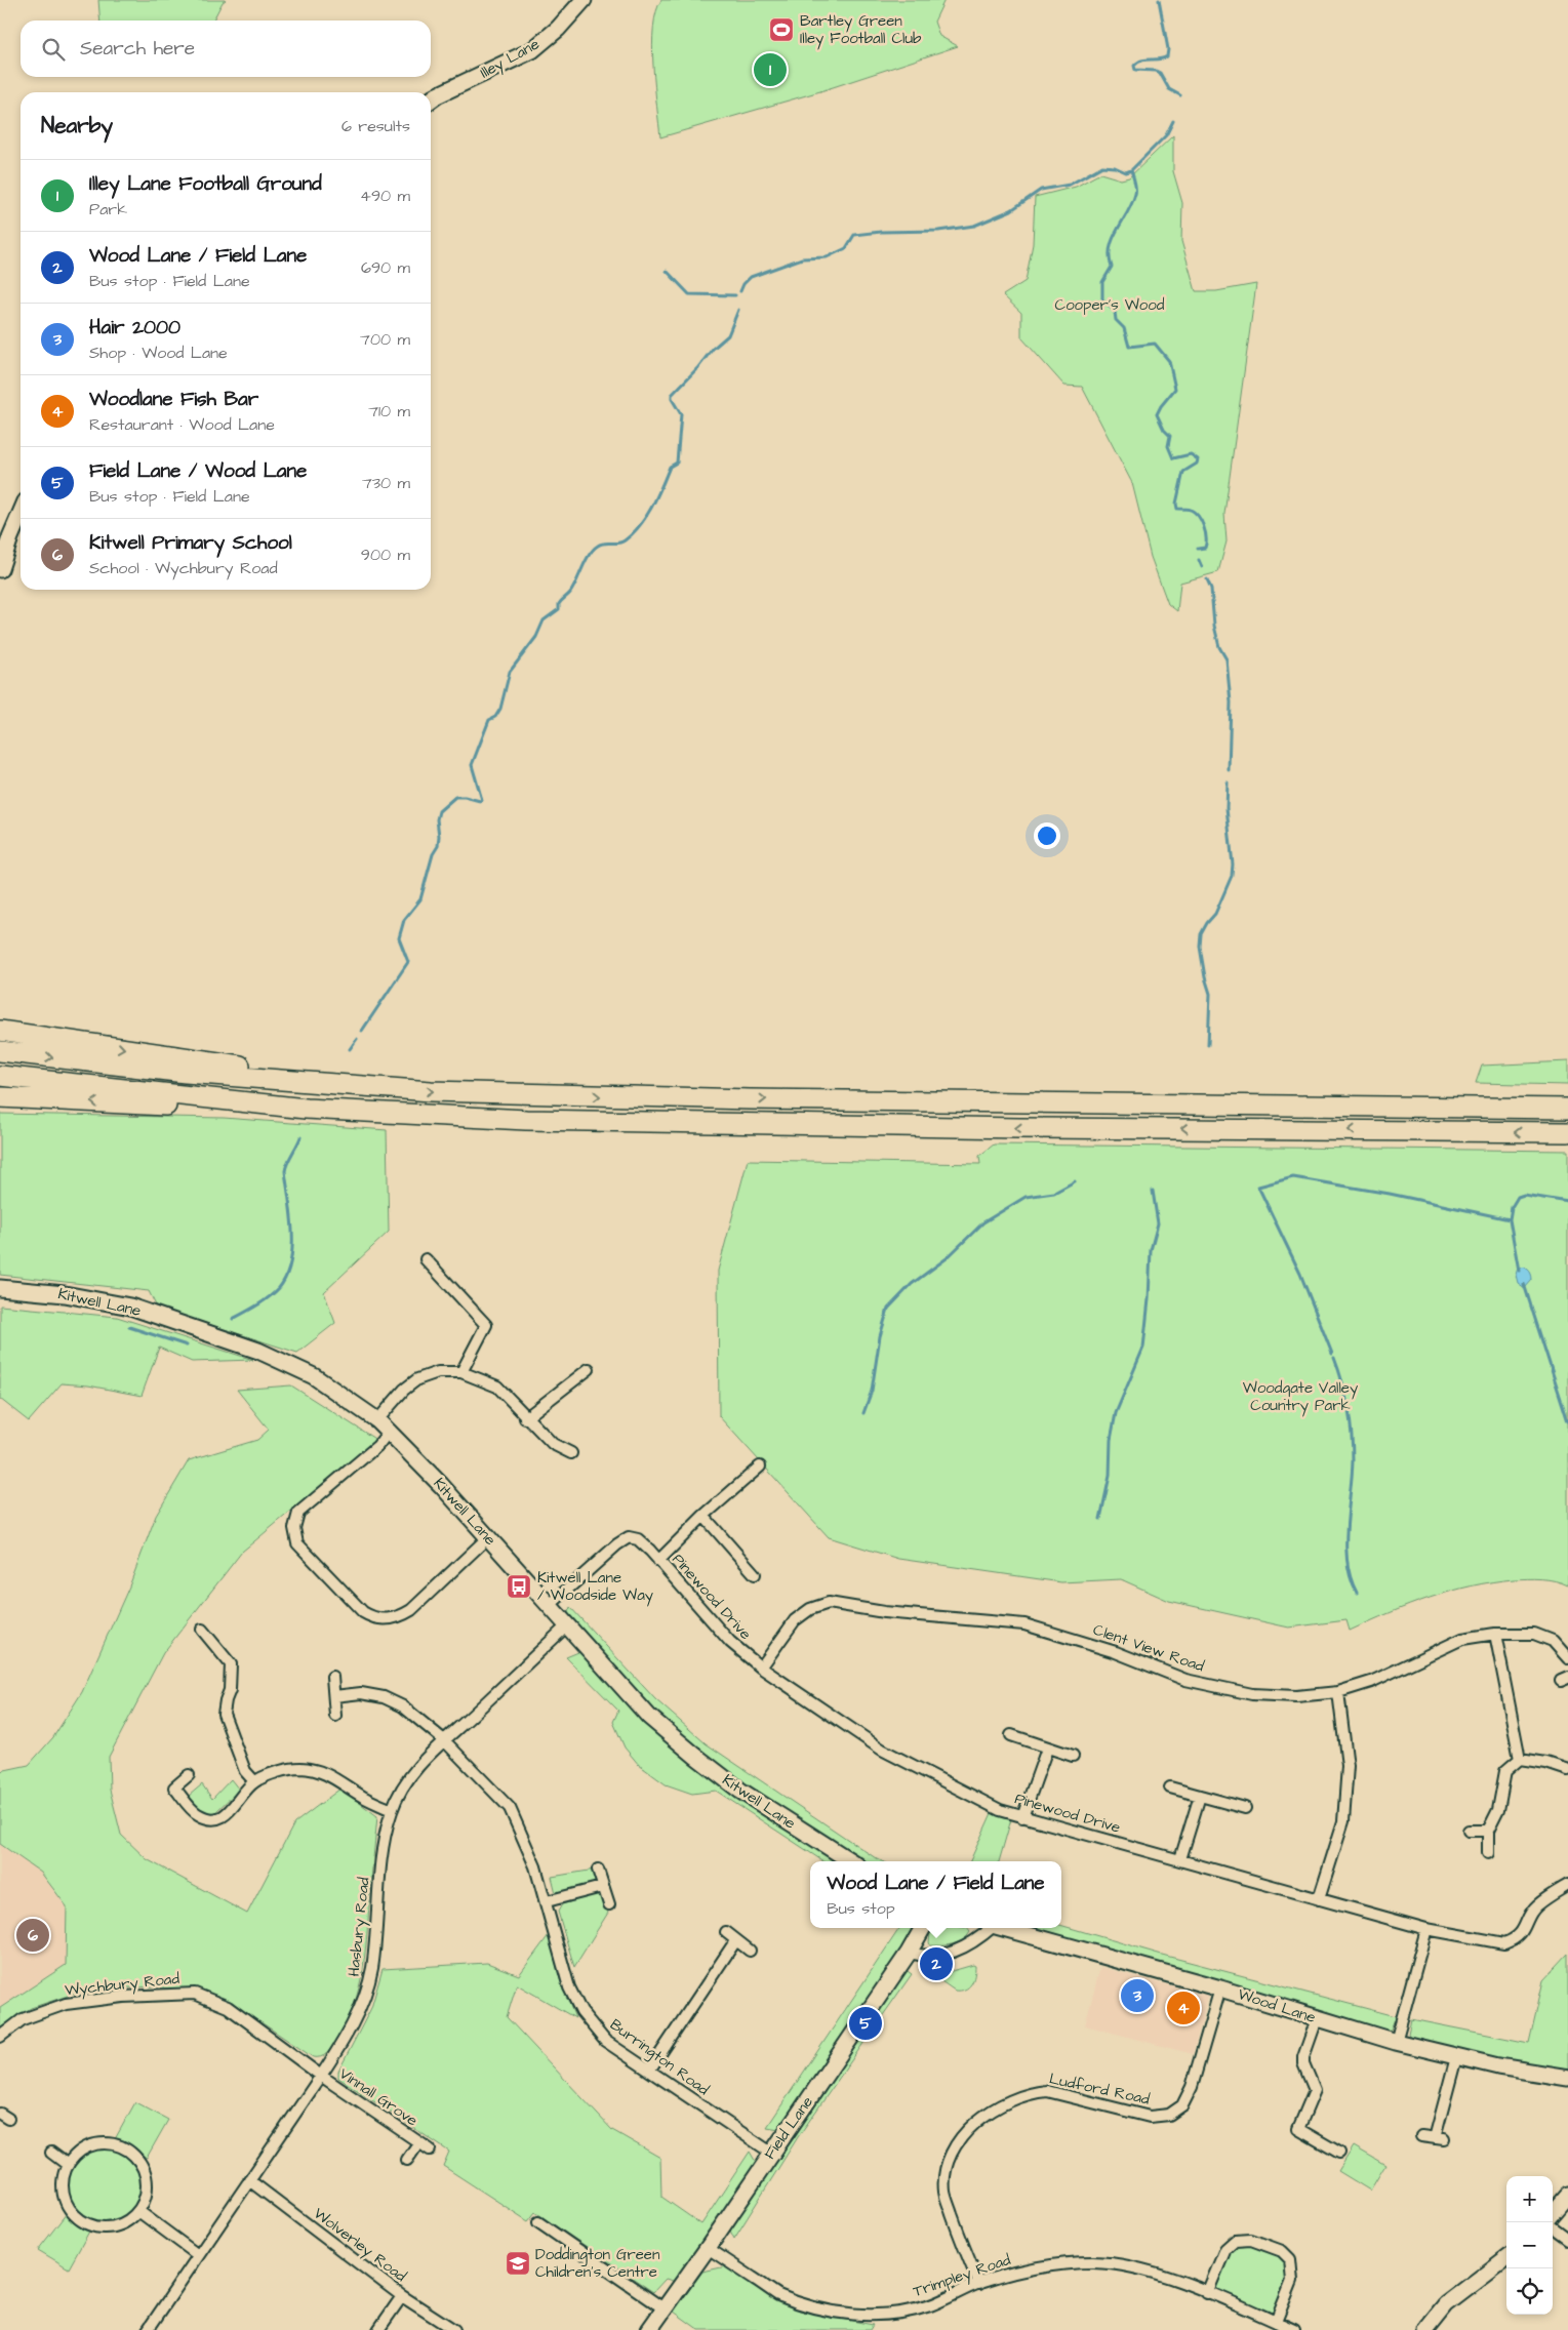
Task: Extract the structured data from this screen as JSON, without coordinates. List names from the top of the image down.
{
  "streets": {
    "street": [
      "Illey Lane",
      "Kitwell Lane",
      "Pinewood Drive",
      "Clent View Road",
      "Hasbury Road",
      "Wychbury Road",
      "Wood Lane",
      "Burrington Road",
      "Ludford Road",
      "Vinnall Grove",
      "Field Lane",
      "Wolverley Road",
      "Trimpley Road"
    ]
  },
  "crossings": [
    ["Kitwell Lane", "Pinewood Drive"],
    ["Kitwell Lane", "Hasbury Road"],
    ["Pinewood Drive", "Clent View Road"],
    ["Hasbury Road", "Wychbury Road"],
    ["Hasbury Road", "Burrington Road"],
    ["Hasbury Road", "Vinnall Grove"],
    ["Hasbury Road", "Wolverley Road"],
    ["Wychbury Road", "Vinnall Grove"],
    ["Wood Lane", "Ludford Road"],
    ["Burrington Road", "Field Lane"],
    ["Ludford Road", "Trimpley Road"],
    ["Field Lane", "Trimpley Road"]
  ],
  "parks": ["Cooper's Wood", "Woodgate Valley Country Park"],
  "places": {
    "sports": ["Bartley Green Illey Football Club"],
    "bus stop": ["Kitwell Lane / Woodside Way"],
    "school or university": ["Doddington Green Children's Centre"]
  },
  "page": {
    "search": "Search here",
    "pins": [
      "1",
      "6",
      "2",
      "3",
      "4",
      "5"
    ],
    "heading": ["Nearby", "6 results"],
    "list": [
      {
        "mark": "1",
        "name": "Illey Lane Football Ground",
        "note": "Park",
        "value": "490 m"
      },
      {
        "mark": "2",
        "name": "Wood Lane / Field Lane",
        "note": "Bus stop · Field Lane",
        "value": "690 m"
      },
      {
        "mark": "3",
        "name": "Hair 2000",
        "note": "Shop · Wood Lane",
        "value": "700 m"
      },
      {
        "mark": "4",
        "name": "Woodlane Fish Bar",
        "note": "Restaurant · Wood Lane",
        "value": "710 m"
      },
      {
        "mark": "5",
        "name": "Field Lane / Wood Lane",
        "note": "Bus stop · Field Lane",
        "value": "730 m"
      },
      {
        "mark": "6",
        "name": "Kitwell Primary School",
        "note": "School · Wychbury Road",
        "value": "900 m"
      }
    ],
    "popup": ["Wood Lane / Field Lane", "Bus stop"],
    "map_buttons": ["+", "−"]
  }
}
